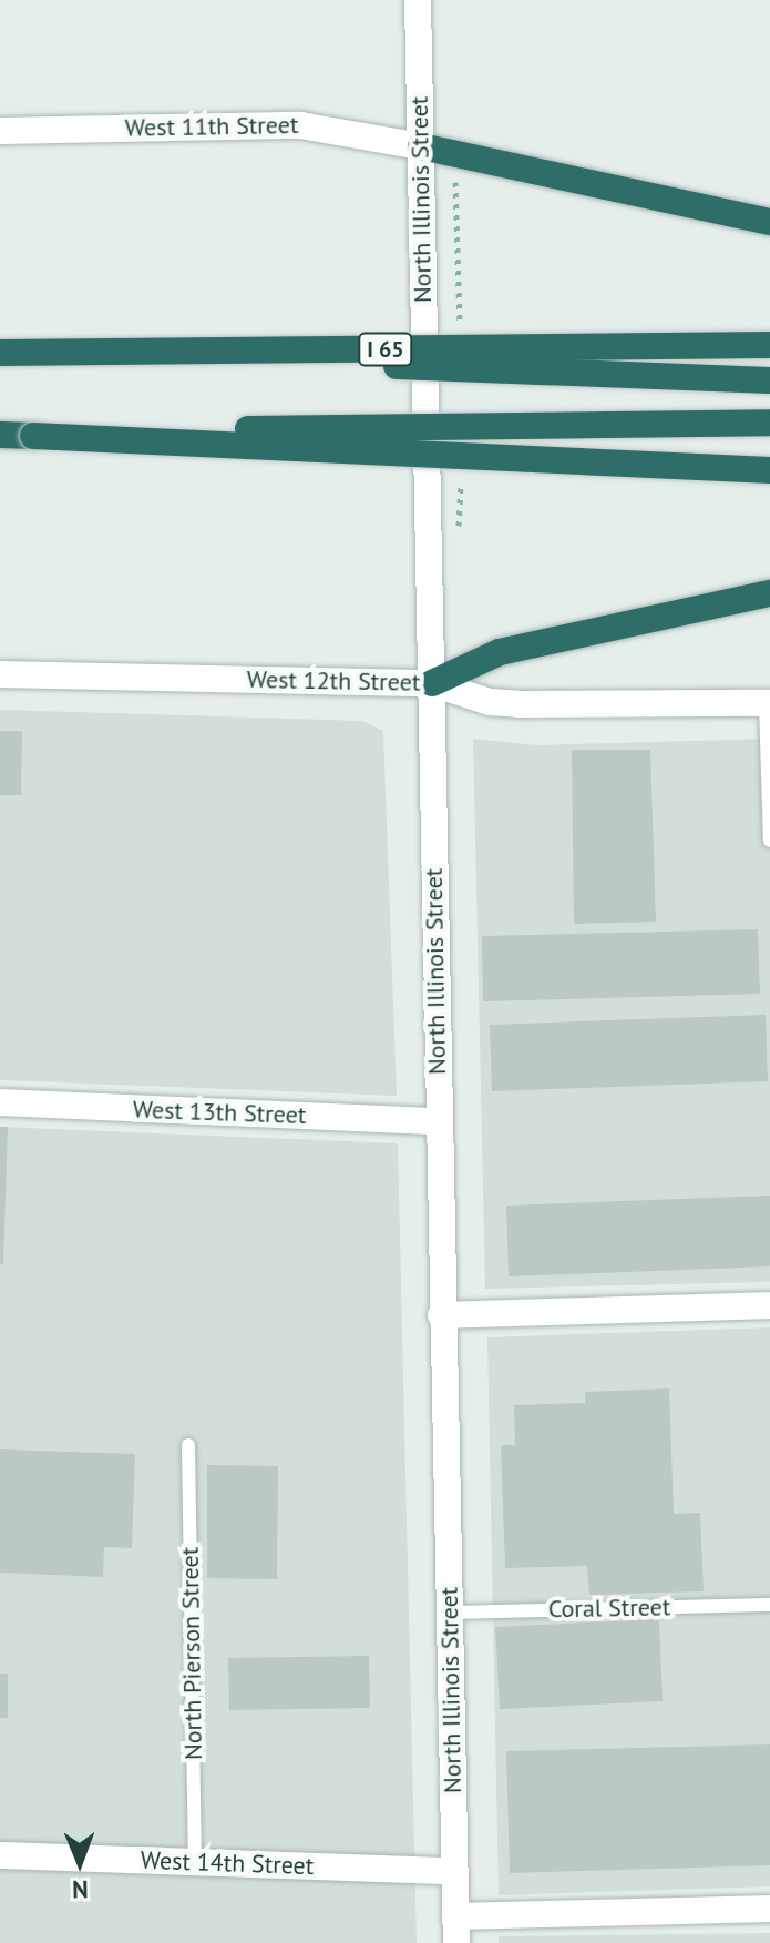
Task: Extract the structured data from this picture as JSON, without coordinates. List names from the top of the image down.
{
  "streets": {
    "highway": ["I 65"],
    "street": [
      "West 11th Street",
      "North Illinois Street",
      "West 12th Street",
      "West 13th Street",
      "West 14th Street"
    ],
    "lane": ["Coral Street", "North Pierson Street"]
  },
  "crossings": [
    ["West 11th Street", "North Illinois Street"],
    ["North Illinois Street", "West 12th Street"],
    ["North Illinois Street", "West 13th Street"],
    ["North Illinois Street", "Coral Street"],
    ["North Illinois Street", "West 14th Street"],
    ["North Pierson Street", "West 14th Street"]
  ],
  "north": "bottom"
}
